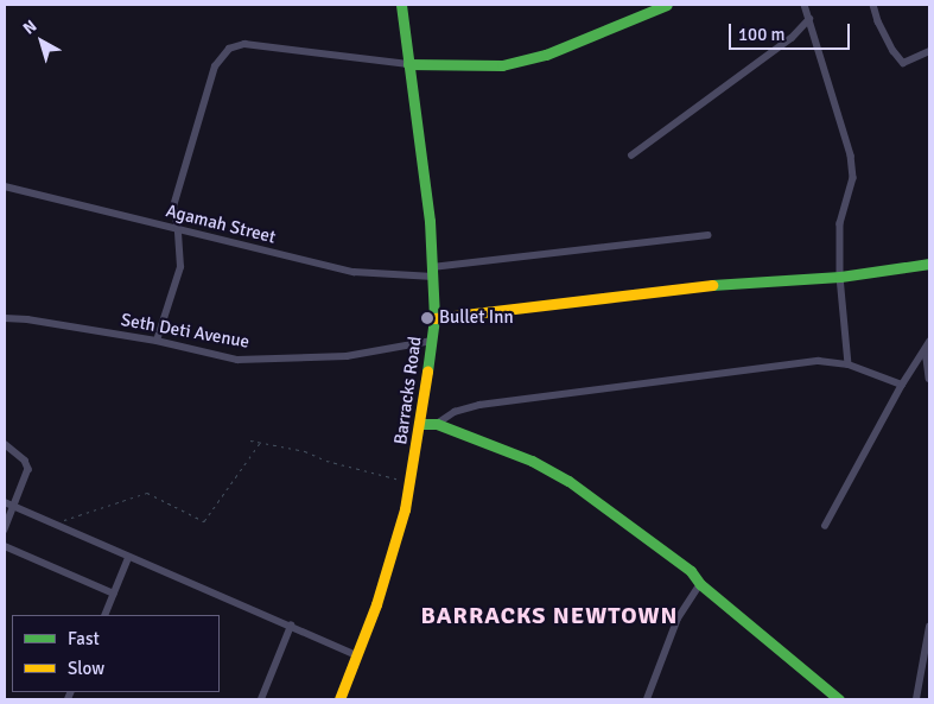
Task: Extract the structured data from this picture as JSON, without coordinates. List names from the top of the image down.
{
  "streets": {
    "street": ["Agamah Street", "Seth Deti Avenue", "Barracks Road"]
  },
  "crossings": [
    ["Agamah Street", "Barracks Road"],
    ["Seth Deti Avenue", "Barracks Road"]
  ],
  "districts": ["BARRACKS NEWTOWN"],
  "places": ["Bullet Inn"],
  "legend": ["Fast", "Slow"],
  "scale_bar": "100 m",
  "north": "top left"
}
